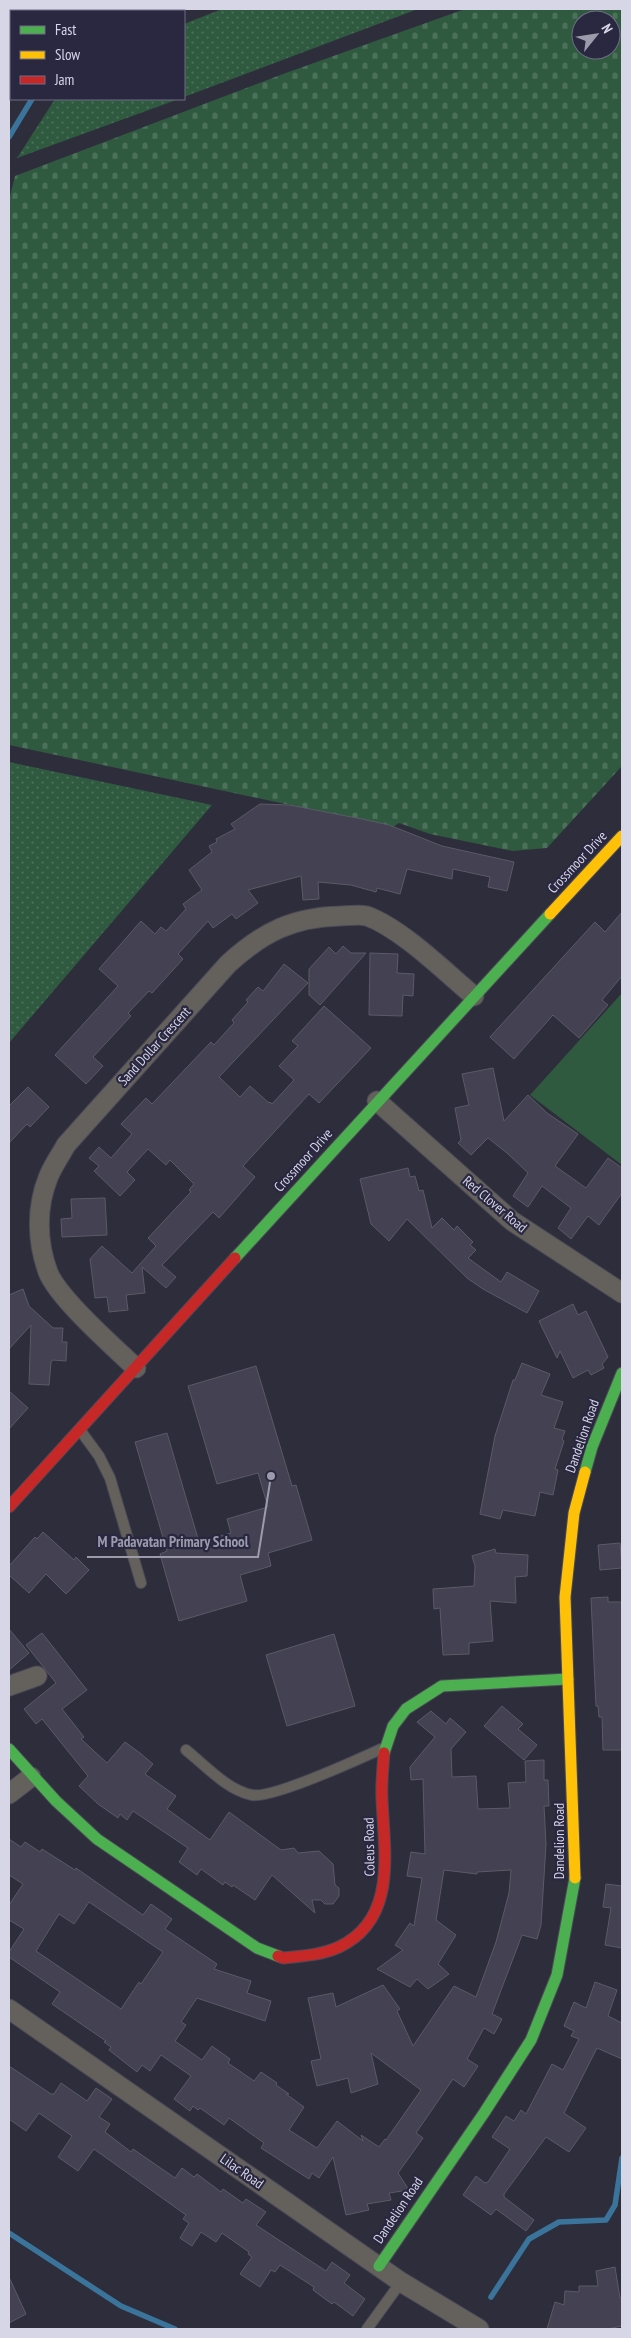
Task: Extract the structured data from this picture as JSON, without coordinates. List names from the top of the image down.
{
  "streets": {
    "street": [
      "Crossmoor Drive",
      "Sand Dollar Crescent",
      "Red Clover Road",
      "Dandelion Road",
      "Coleus Road",
      "Lilac Road"
    ]
  },
  "crossings": [
    ["Crossmoor Drive", "Sand Dollar Crescent"],
    ["Crossmoor Drive", "Red Clover Road"],
    ["Dandelion Road", "Coleus Road"],
    ["Dandelion Road", "Lilac Road"]
  ],
  "places": ["M Padavatan Primary School"],
  "legend": ["Fast", "Slow", "Jam"],
  "north": "top right"
}
